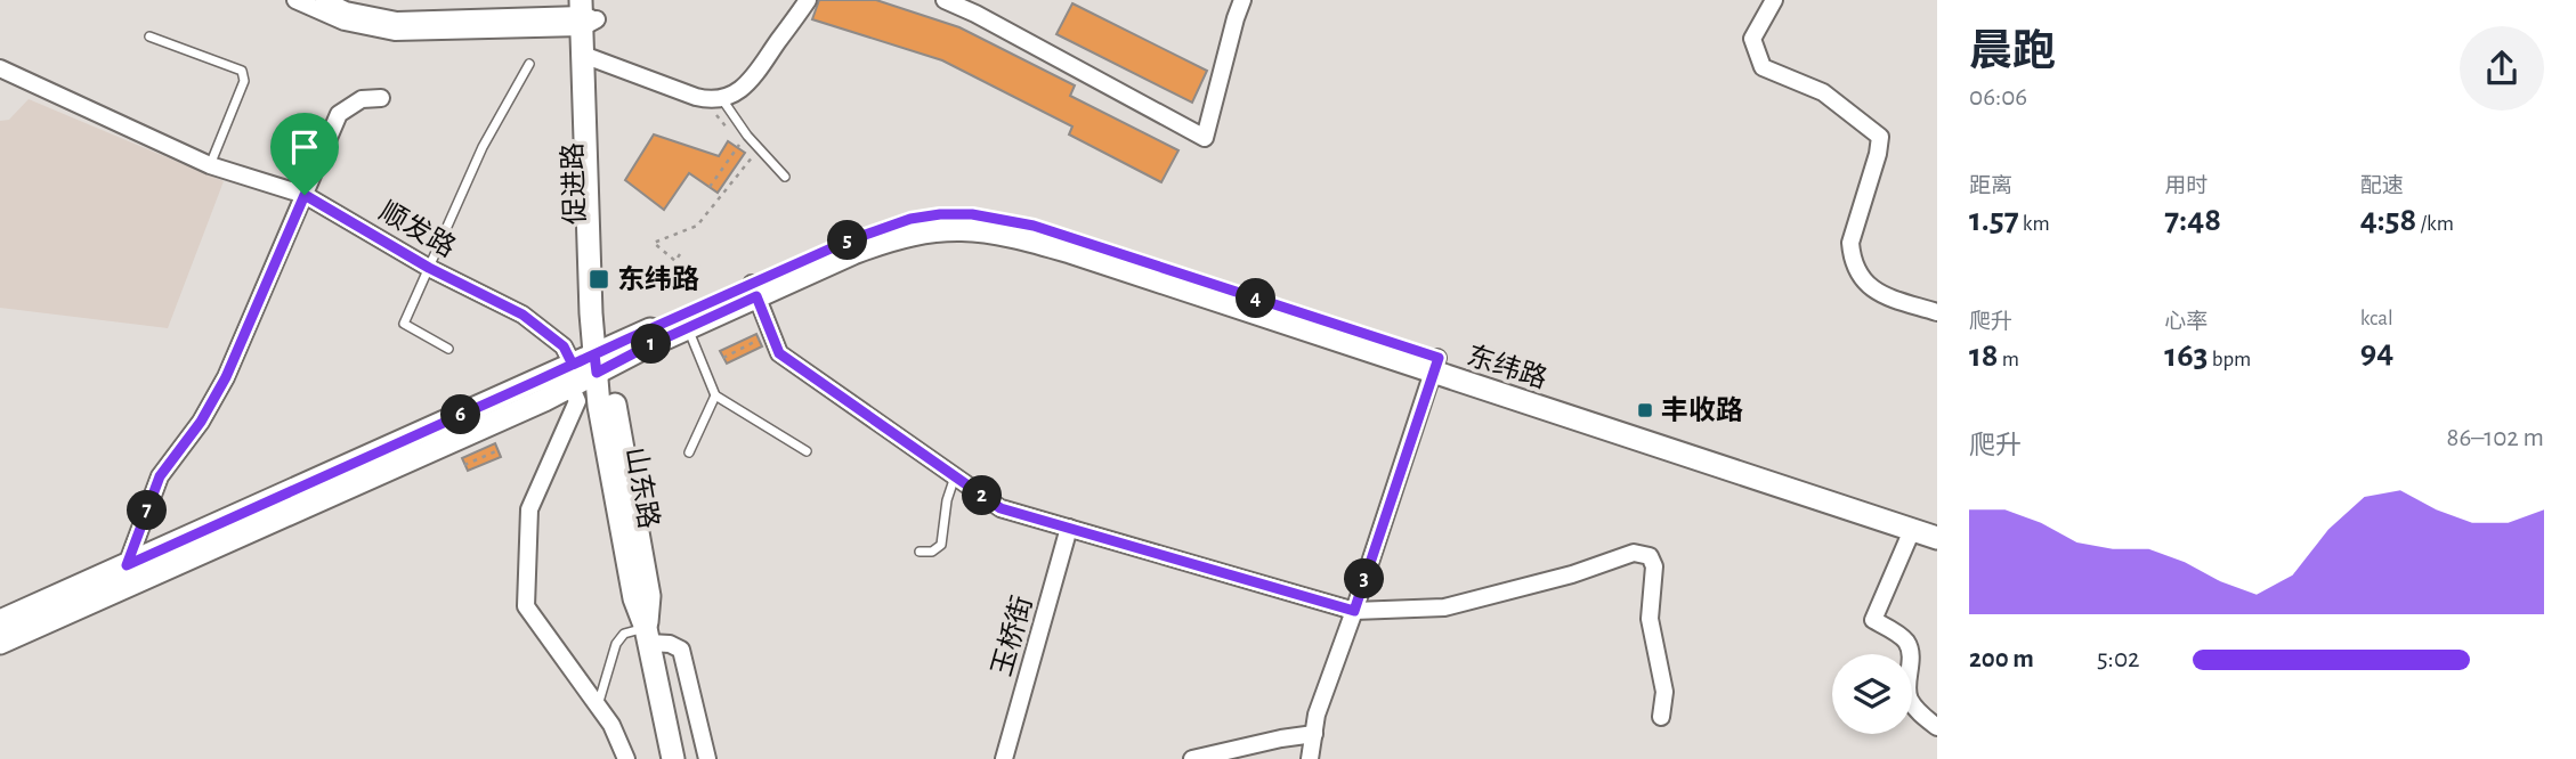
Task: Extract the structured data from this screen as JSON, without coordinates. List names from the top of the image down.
{
  "streets": {
    "main road": ["促进路", "东纬路", "山东路"],
    "street": ["顺发路", "玉桥街"]
  },
  "crossings": [
    ["促进路", "东纬路"],
    ["促进路", "山东路"],
    ["顺发路", "东纬路"],
    ["东纬路", "山东路"]
  ],
  "places": {
    "transit": ["东纬路", "丰收路"]
  },
  "page": {
    "heading": ["晨跑", "06:06"],
    "stats": [
      ["距离", "1.57 km"],
      ["用时", "7:48"],
      ["配速", "4:58 /km"],
      ["爬升", "18 m"],
      ["心率", "163 bpm"],
      ["kcal", "94"]
    ],
    "pins": [
      "5",
      "4",
      "1",
      "6",
      "2",
      "7",
      "3"
    ],
    "chart": ["爬升", "86–102 m"],
    "list": [
      {
        "name": "200 m",
        "note": "5:02"
      }
    ]
  }
}
